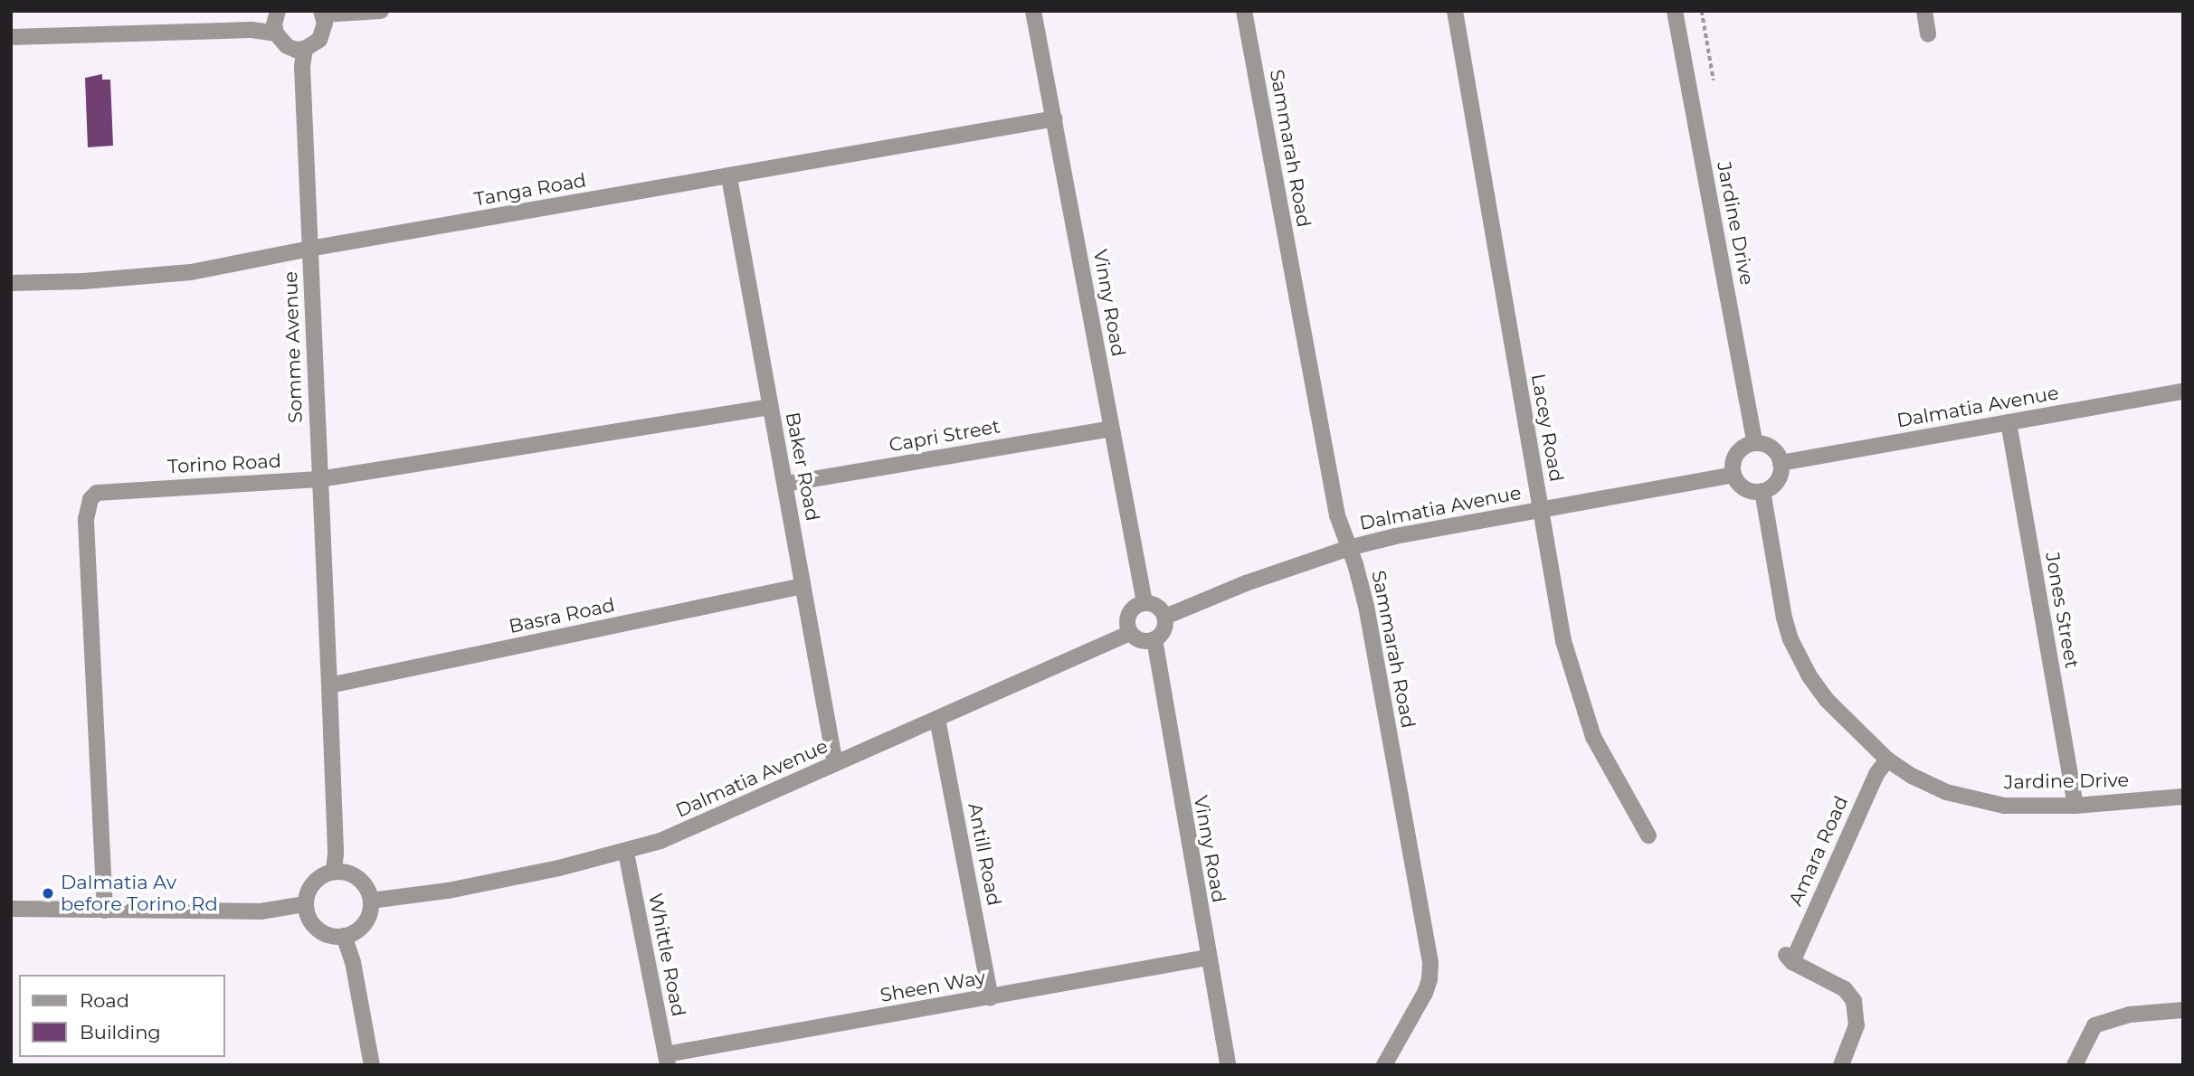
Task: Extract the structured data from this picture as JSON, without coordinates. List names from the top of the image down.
{
  "streets": {
    "street": [
      "Sammarah Road",
      "Tanga Road",
      "Jardine Drive",
      "Vinny Road",
      "Somme Avenue",
      "Dalmatia Avenue",
      "Lacey Road",
      "Capri Street",
      "Torino Road",
      "Baker Road",
      "Jones Street",
      "Basra Road",
      "Amara Road",
      "Antill Road",
      "Whittle Road",
      "Sheen Way"
    ]
  },
  "crossings": [
    ["Sammarah Road", "Dalmatia Avenue"],
    ["Tanga Road", "Vinny Road"],
    ["Tanga Road", "Somme Avenue"],
    ["Tanga Road", "Baker Road"],
    ["Jardine Drive", "Dalmatia Avenue"],
    ["Jardine Drive", "Jones Street"],
    ["Jardine Drive", "Amara Road"],
    ["Vinny Road", "Dalmatia Avenue"],
    ["Vinny Road", "Capri Street"],
    ["Vinny Road", "Sheen Way"],
    ["Somme Avenue", "Dalmatia Avenue"],
    ["Somme Avenue", "Torino Road"],
    ["Somme Avenue", "Basra Road"],
    ["Dalmatia Avenue", "Lacey Road"],
    ["Dalmatia Avenue", "Baker Road"],
    ["Dalmatia Avenue", "Jones Street"],
    ["Dalmatia Avenue", "Antill Road"],
    ["Dalmatia Avenue", "Whittle Road"],
    ["Capri Street", "Baker Road"],
    ["Torino Road", "Baker Road"],
    ["Baker Road", "Basra Road"],
    ["Antill Road", "Sheen Way"],
    ["Whittle Road", "Sheen Way"]
  ],
  "places": ["Dalmatia Av before Torino Rd"],
  "legend": ["Road", "Building"]
}
